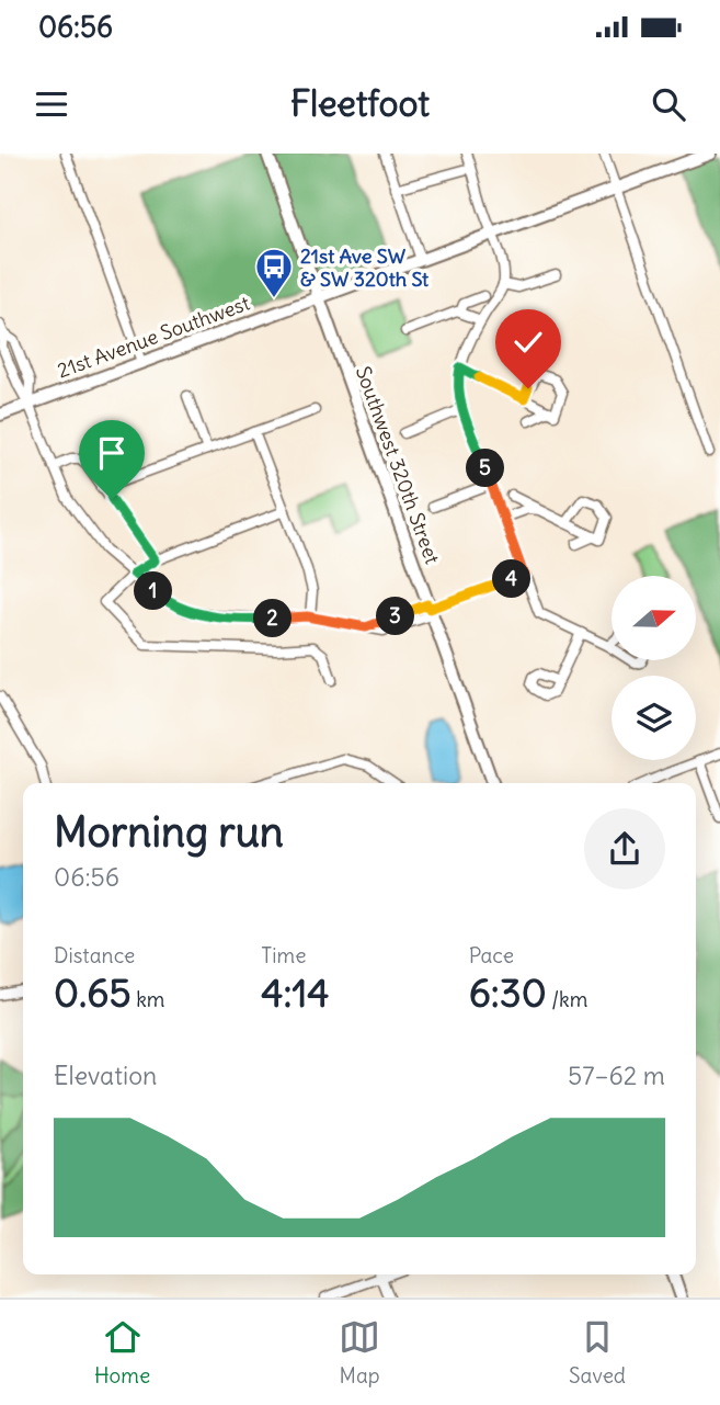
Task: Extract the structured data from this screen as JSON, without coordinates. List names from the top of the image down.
{
  "streets": {
    "main road": ["21st Avenue Southwest", "Southwest 320th Street"]
  },
  "crossings": [
    ["21st Avenue Southwest", "Southwest 320th Street"]
  ],
  "places": {
    "bus stop": ["21st Ave SW & SW 320th St"]
  },
  "north": "right",
  "page": {
    "status": "06:56",
    "header": "Fleetfoot",
    "pins": [
      "5",
      "4",
      "1",
      "3",
      "2"
    ],
    "heading": ["Morning run", "06:56"],
    "stats": [
      ["Distance", "0.65 km"],
      ["Time", "4:14"],
      ["Pace", "6:30 /km"]
    ],
    "chart": ["Elevation", "57–62 m"],
    "tabs": ["Home", "Map", "Saved"]
  }
}
